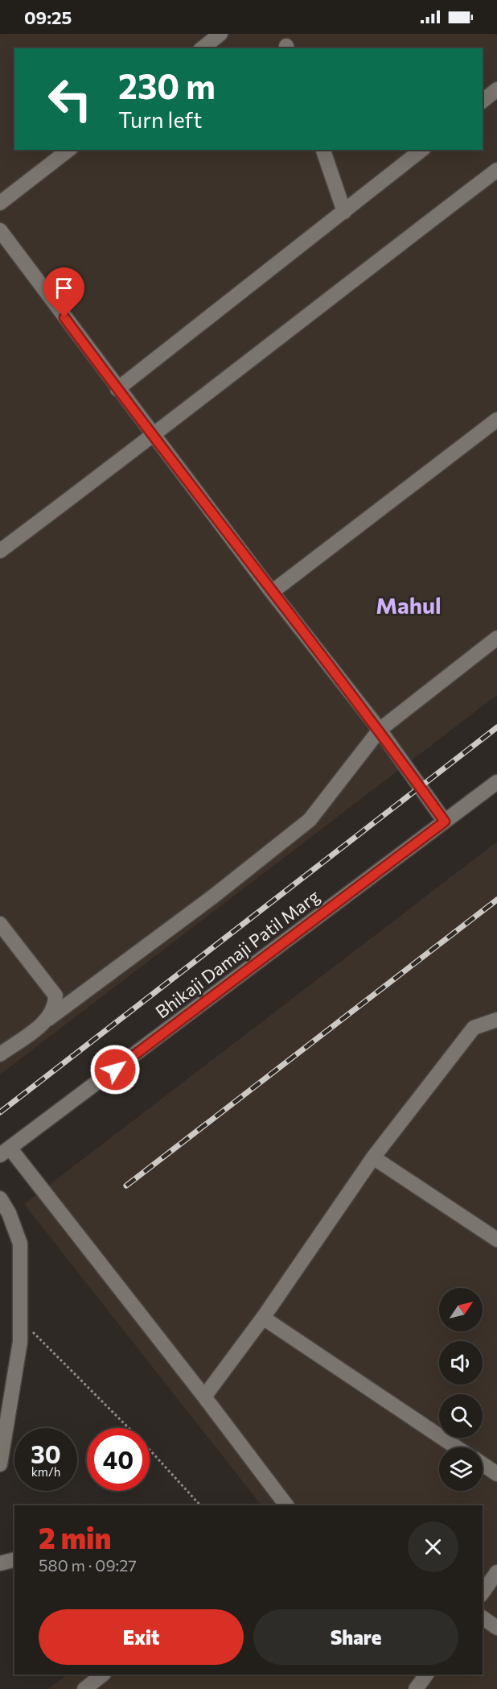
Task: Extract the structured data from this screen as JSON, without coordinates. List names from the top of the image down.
{
  "streets": {
    "street": ["Bhikaji Damaji Patil Marg"]
  },
  "districts": ["Mahul"],
  "north": "top right",
  "page": {
    "status": "09:25",
    "turn": ["230 m", "Turn left"],
    "speed": "30 km/h",
    "limit": "40",
    "heading": ["2 min", "580 m · 09:27"],
    "buttons": ["Exit", "Share"]
  }
}
